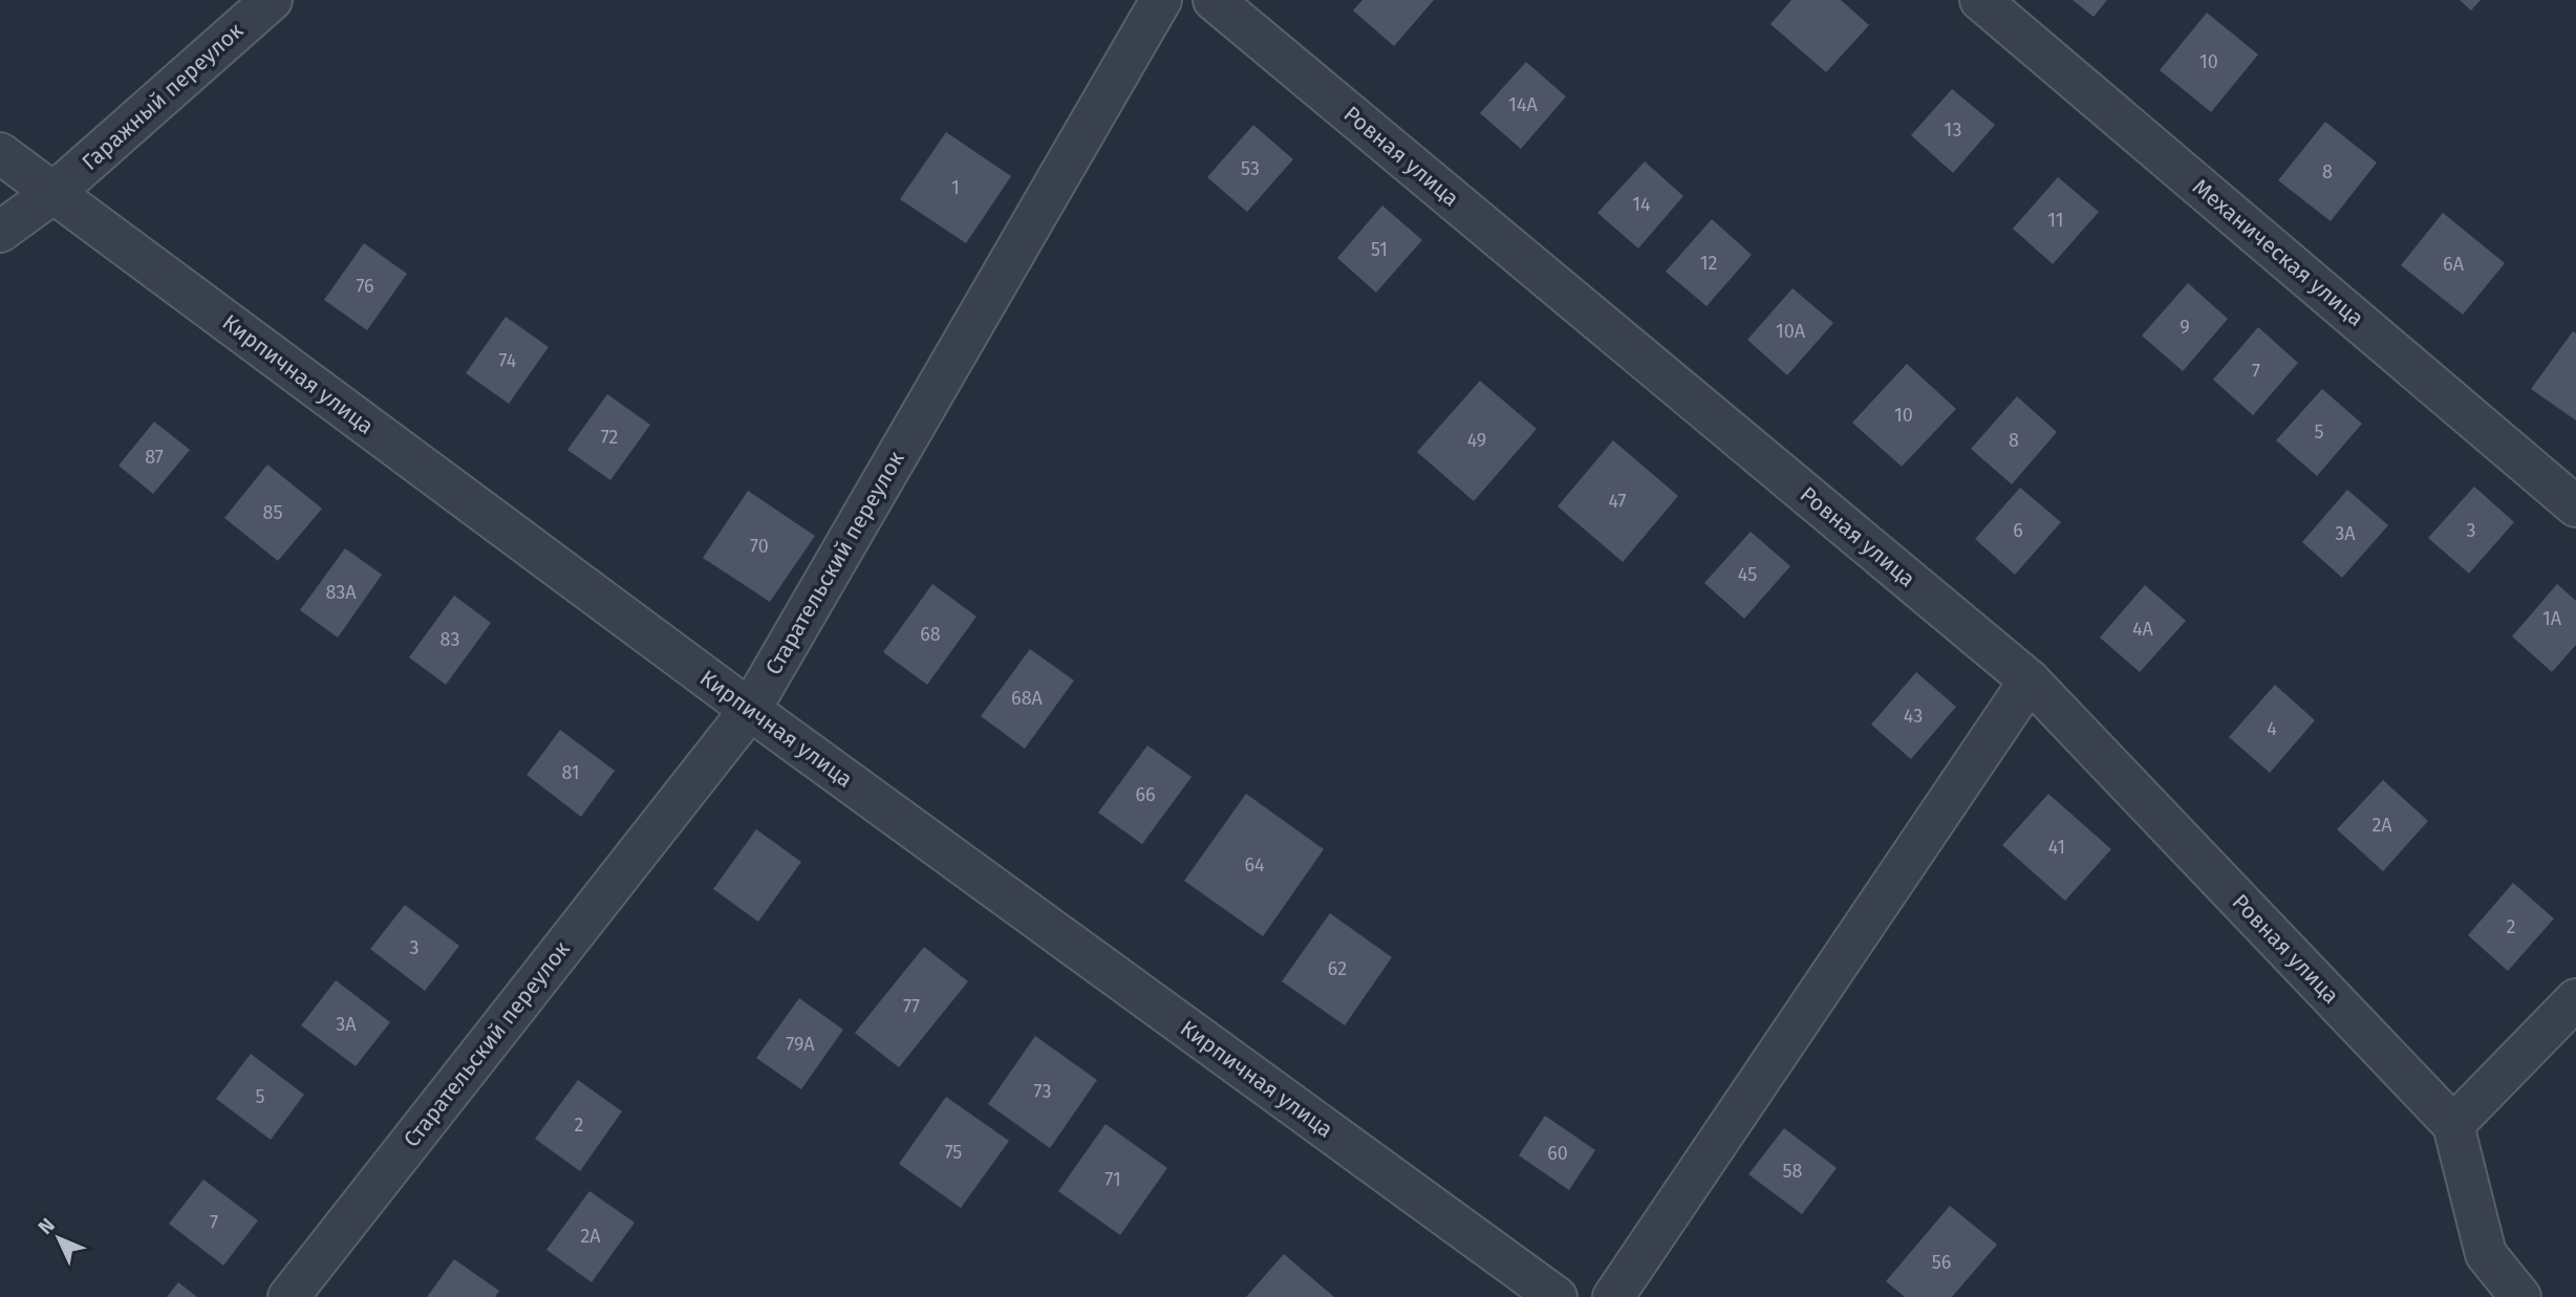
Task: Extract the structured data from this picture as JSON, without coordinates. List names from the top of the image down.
{
  "streets": {
    "street": [
      "Гаражный переулок",
      "Ровная улица",
      "Механическая улица",
      "Кирпичная улица",
      "Старательский переулок"
    ]
  },
  "crossings": [
    ["Гаражный переулок", "Кирпичная улица"],
    ["Кирпичная улица", "Старательский переулок"]
  ],
  "house_numbers": [
    "10",
    "14А",
    "13",
    "53",
    "8",
    "1",
    "14",
    "11",
    "51",
    "12",
    "6А",
    "76",
    "9",
    "10А",
    "74",
    "7",
    "10",
    "5",
    "72",
    "49",
    "8",
    "87",
    "47",
    "85",
    "6",
    "3",
    "3А",
    "70",
    "45",
    "83А",
    "1А",
    "4А",
    "68",
    "83",
    "68А",
    "43",
    "4",
    "81",
    "66",
    "2А",
    "41",
    "64",
    "2",
    "3",
    "62",
    "77",
    "3А",
    "79А",
    "73",
    "5",
    "2",
    "75",
    "60",
    "58",
    "71",
    "7",
    "2А",
    "56"
  ],
  "north": "top left"
}
